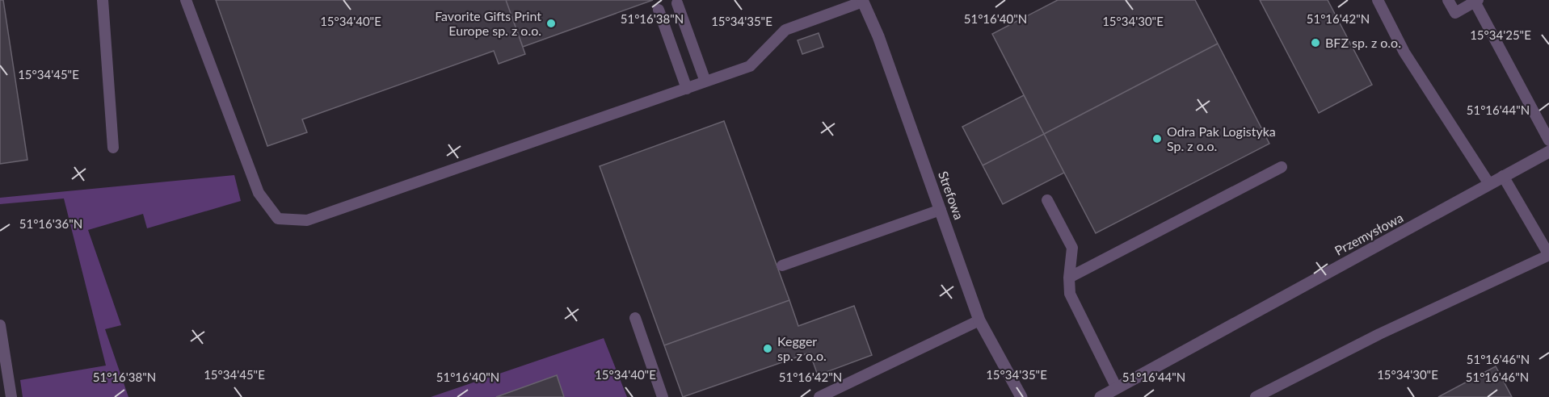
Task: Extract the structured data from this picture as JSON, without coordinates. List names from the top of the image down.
{
  "streets": {
    "street": ["Strefowa", "Przemysłowa"]
  },
  "places": [
    "Favorite Gifts Print Europe sp. z o.o.",
    "BFZ sp. z o.o.",
    "Odra Pak Logistyka Sp. z o.o.",
    "Kegger sp. z o.o."
  ],
  "coordinates": [
    "51°16'38\"N",
    "51°16'40\"N",
    "51°16'42\"N",
    "15°34'40\"E",
    "15°34'35\"E",
    "15°34'30\"E",
    "15°34'25\"E",
    "15°34'45\"E",
    "51°16'44\"N",
    "51°16'36\"N",
    "51°16'46\"N"
  ]
}
